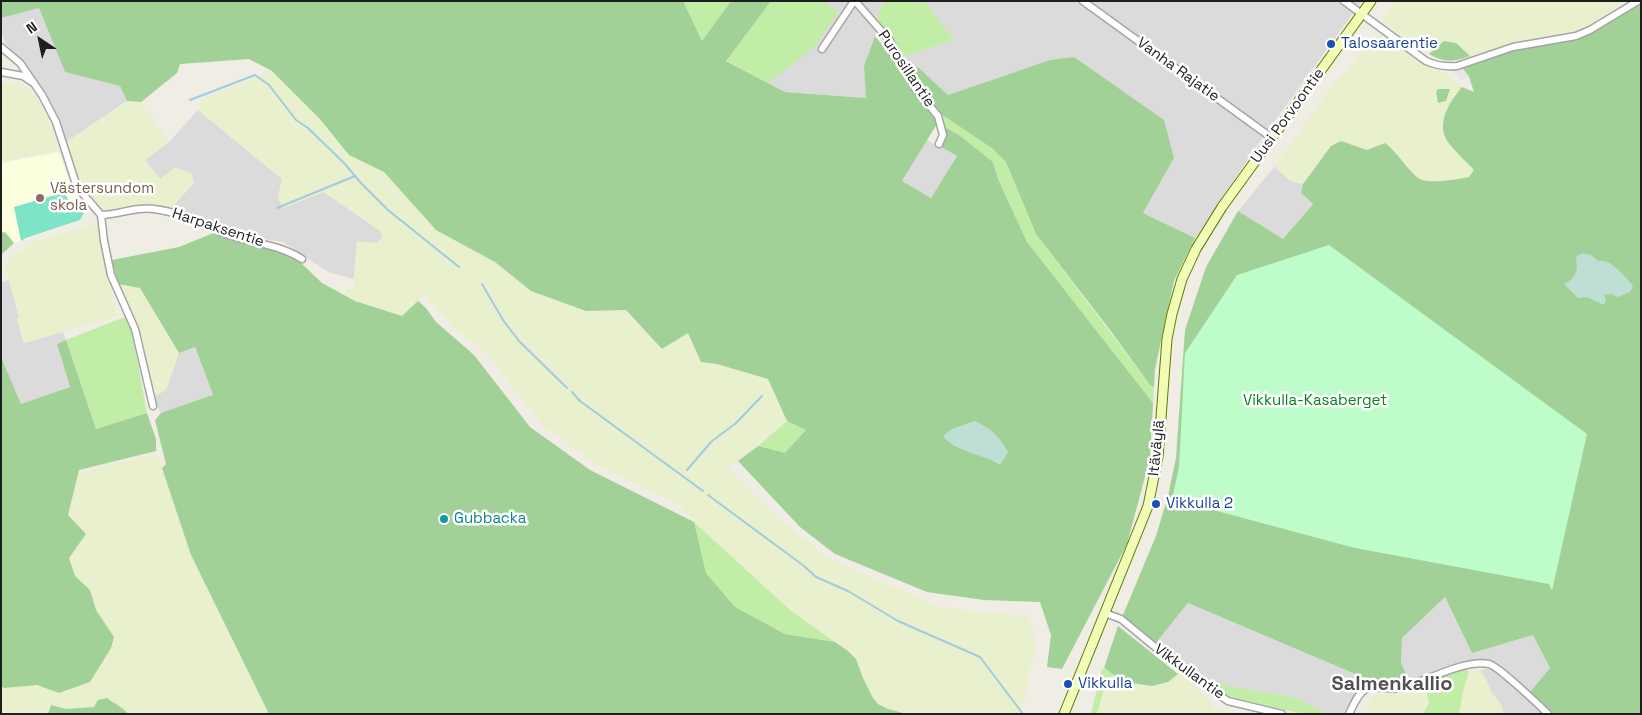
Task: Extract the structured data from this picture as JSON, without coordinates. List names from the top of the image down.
{
  "streets": {
    "main road": ["Uusi Porvoontie", "Itäväylä"],
    "street": [
      "Purosillantie",
      "Vanha Rajatie",
      "Harpaksentie",
      "Vikkullantie"
    ]
  },
  "crossings": [
    ["Vanha Rajatie", "Uusi Porvoontie"],
    ["Uusi Porvoontie", "Itäväylä"],
    ["Itäväylä", "Vikkullantie"]
  ],
  "districts": ["Salmenkallio"],
  "parks": ["Vikkulla-Kasaberget"],
  "places": [
    "Talosaarentie",
    "Västersundom skola",
    "Vikkulla 2",
    "Gubbacka",
    "Vikkulla"
  ],
  "north": "top left"
}
